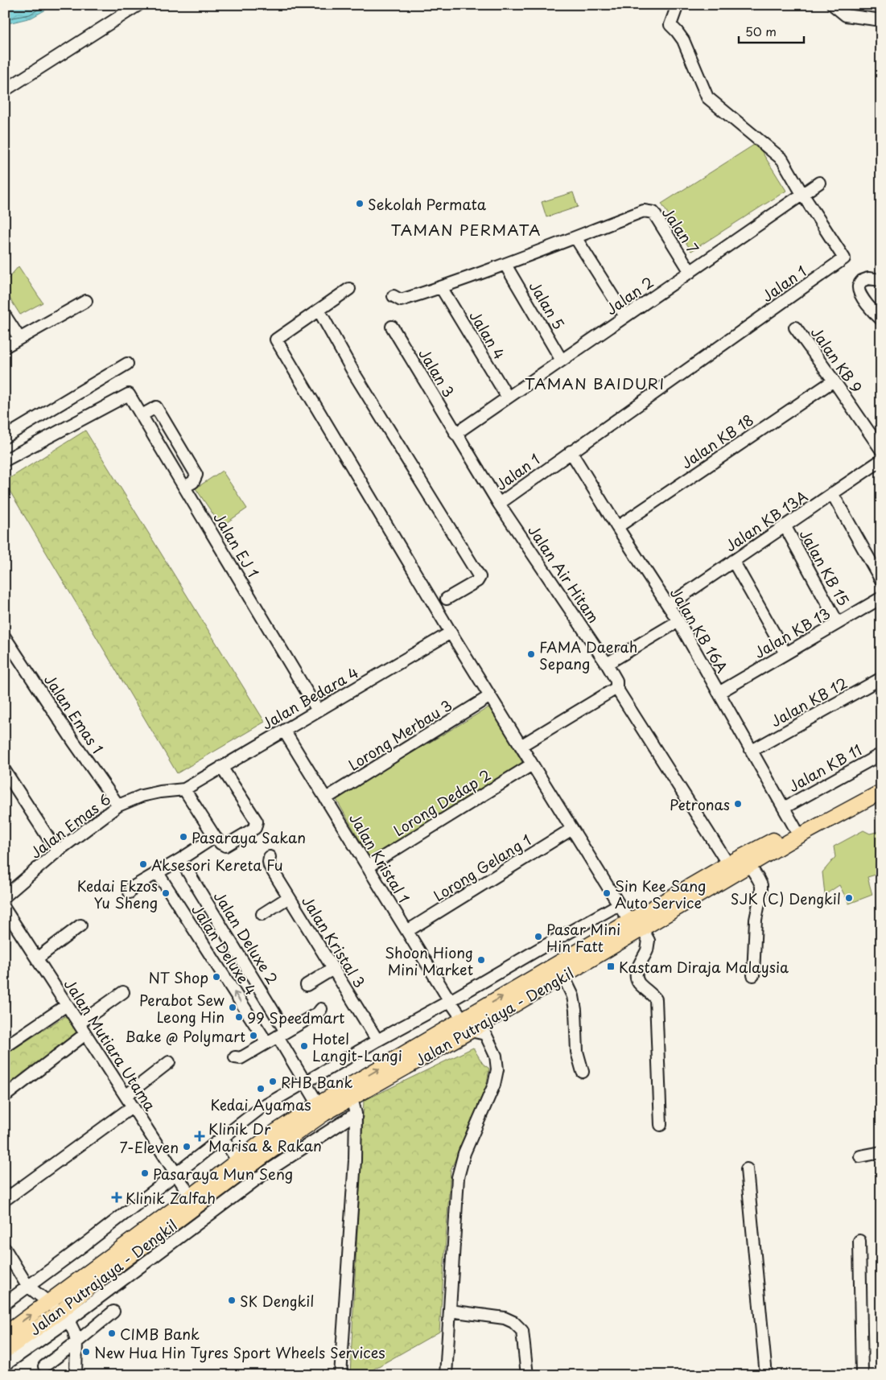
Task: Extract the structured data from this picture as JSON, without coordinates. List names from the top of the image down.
{
  "streets": {
    "main road": ["Jalan Putrajaya - Dengkil"],
    "street": [
      "Jalan 7",
      "Jalan 1",
      "Jalan 2",
      "Jalan 5",
      "Jalan 4",
      "Jalan KB 9",
      "Jalan 3",
      "Jalan KB 18",
      "Jalan KB 13A",
      "Jalan EJ 1",
      "Jalan KB 15",
      "Jalan Air Hitam",
      "Jalan KB 16A",
      "Jalan KB 13",
      "Jalan Bedara 4",
      "Jalan KB 12",
      "Jalan Emas 1",
      "Lorong Merbau 3",
      "Jalan KB 11",
      "Lorong Dedap 2",
      "Jalan Emas 6",
      "Jalan Kristal 1",
      "Lorong Gelang 1",
      "Jalan Deluxe 2",
      "Jalan Kristal 3",
      "Jalan Deluxe 4",
      "Jalan Mutiara Utama"
    ]
  },
  "crossings": [
    ["Jalan 7", "Jalan 2"],
    ["Jalan 1", "Jalan 2"],
    ["Jalan 1", "Jalan Air Hitam"],
    ["Jalan 1", "Jalan KB 16A"],
    ["Jalan 2", "Jalan 5"],
    ["Jalan 2", "Jalan 4"],
    ["Jalan 2", "Jalan 3"],
    ["Jalan 2", "Jalan Air Hitam"],
    ["Jalan KB 9", "Jalan KB 18"],
    ["Jalan 3", "Jalan Air Hitam"],
    ["Jalan KB 18", "Jalan KB 16A"],
    ["Jalan KB 13A", "Jalan KB 15"],
    ["Jalan KB 13A", "Jalan KB 16A"],
    ["Jalan EJ 1", "Jalan Bedara 4"],
    ["Jalan KB 15", "Jalan KB 13"],
    ["Jalan Air Hitam", "Jalan Putrajaya - Dengkil"],
    ["Jalan KB 16A", "Jalan KB 13"],
    ["Jalan KB 16A", "Jalan KB 12"],
    ["Jalan KB 16A", "Jalan KB 11"],
    ["Jalan Bedara 4", "Jalan Emas 6"],
    ["Jalan Bedara 4", "Jalan Kristal 1"],
    ["Jalan Emas 1", "Jalan Emas 6"],
    ["Lorong Merbau 3", "Jalan Kristal 1"],
    ["Lorong Dedap 2", "Jalan Kristal 1"],
    ["Jalan Kristal 1", "Lorong Gelang 1"],
    ["Jalan Kristal 1", "Jalan Putrajaya - Dengkil"],
    ["Jalan Deluxe 2", "Jalan Putrajaya - Dengkil"],
    ["Jalan Putrajaya - Dengkil", "Jalan Mutiara Utama"]
  ],
  "one_way": ["Jalan Deluxe 4"],
  "districts": ["TAMAN PERMATA", "TAMAN BAIDURI"],
  "places": {
    "other": [
      "Sekolah Permata",
      "FAMA Daerah Sepang",
      "Petronas",
      "Pasaraya Sakan",
      "Aksesori Kereta Fu",
      "Kedai Ekzos Yu Sheng",
      "Sin Kee Sang Auto Service",
      "SJK (C) Dengkil",
      "Pasar Mini Hin Fatt",
      "Shoon Hiong Mini Market",
      "NT Shop",
      "Perabot Sew Leong Hin",
      "99 Speedmart",
      "Bake @ Polymart",
      "Hotel Langit-Langi",
      "RHB Bank",
      "Kedai Ayamas",
      "7-Eleven",
      "Pasaraya Mun Seng",
      "SK Dengkil",
      "CIMB Bank",
      "New Hua Hin Tyres Sport Wheels Services"
    ],
    "transit": ["Kastam Diraja Malaysia"],
    "health": ["Klinik Dr Marisa & Rakan", "Klinik Zalfah"]
  },
  "scale_bar": "50 m"
}
